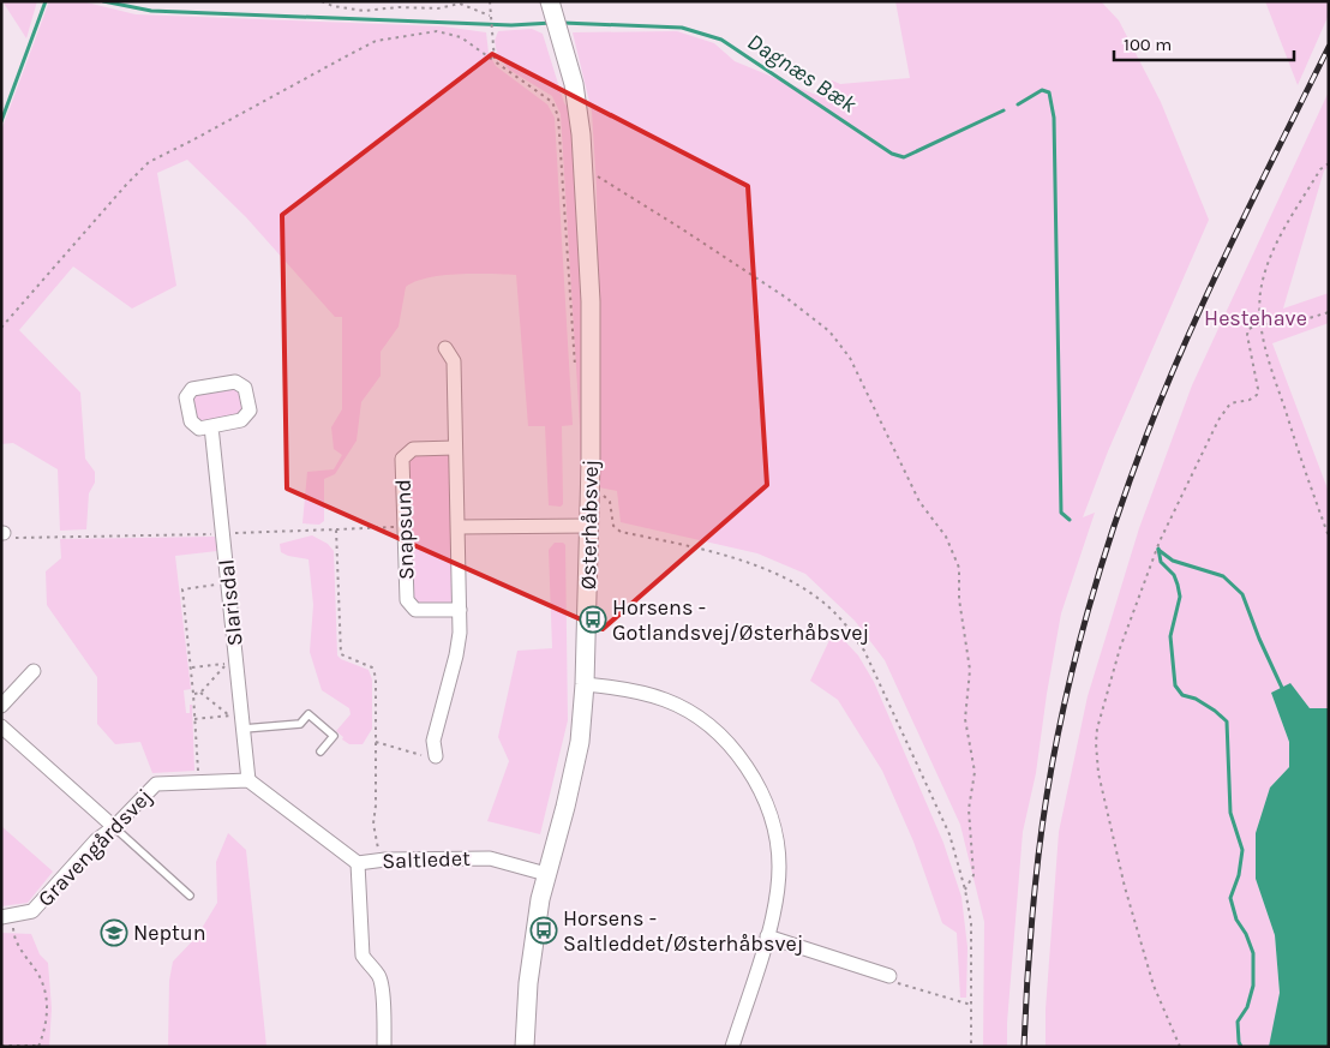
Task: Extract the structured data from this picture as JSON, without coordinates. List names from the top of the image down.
{
  "streets": {
    "street": [
      "Østerhåbsvej",
      "Snapsund",
      "Slarisdal",
      "Gravengårdsvej",
      "Saltledet"
    ]
  },
  "crossings": [
    ["Østerhåbsvej", "Saltledet"],
    ["Slarisdal", "Gravengårdsvej"],
    ["Slarisdal", "Saltledet"],
    ["Gravengårdsvej", "Saltledet"]
  ],
  "water": ["Dagnæs Bæk"],
  "parks": ["Hestehave"],
  "places": {
    "bus stop": ["Horsens - Gotlandsvej/Østerhåbsvej", "Horsens - Saltleddet/Østerhåbsvej"],
    "school or university": ["Neptun"]
  },
  "scale_bar": "100 m"
}
